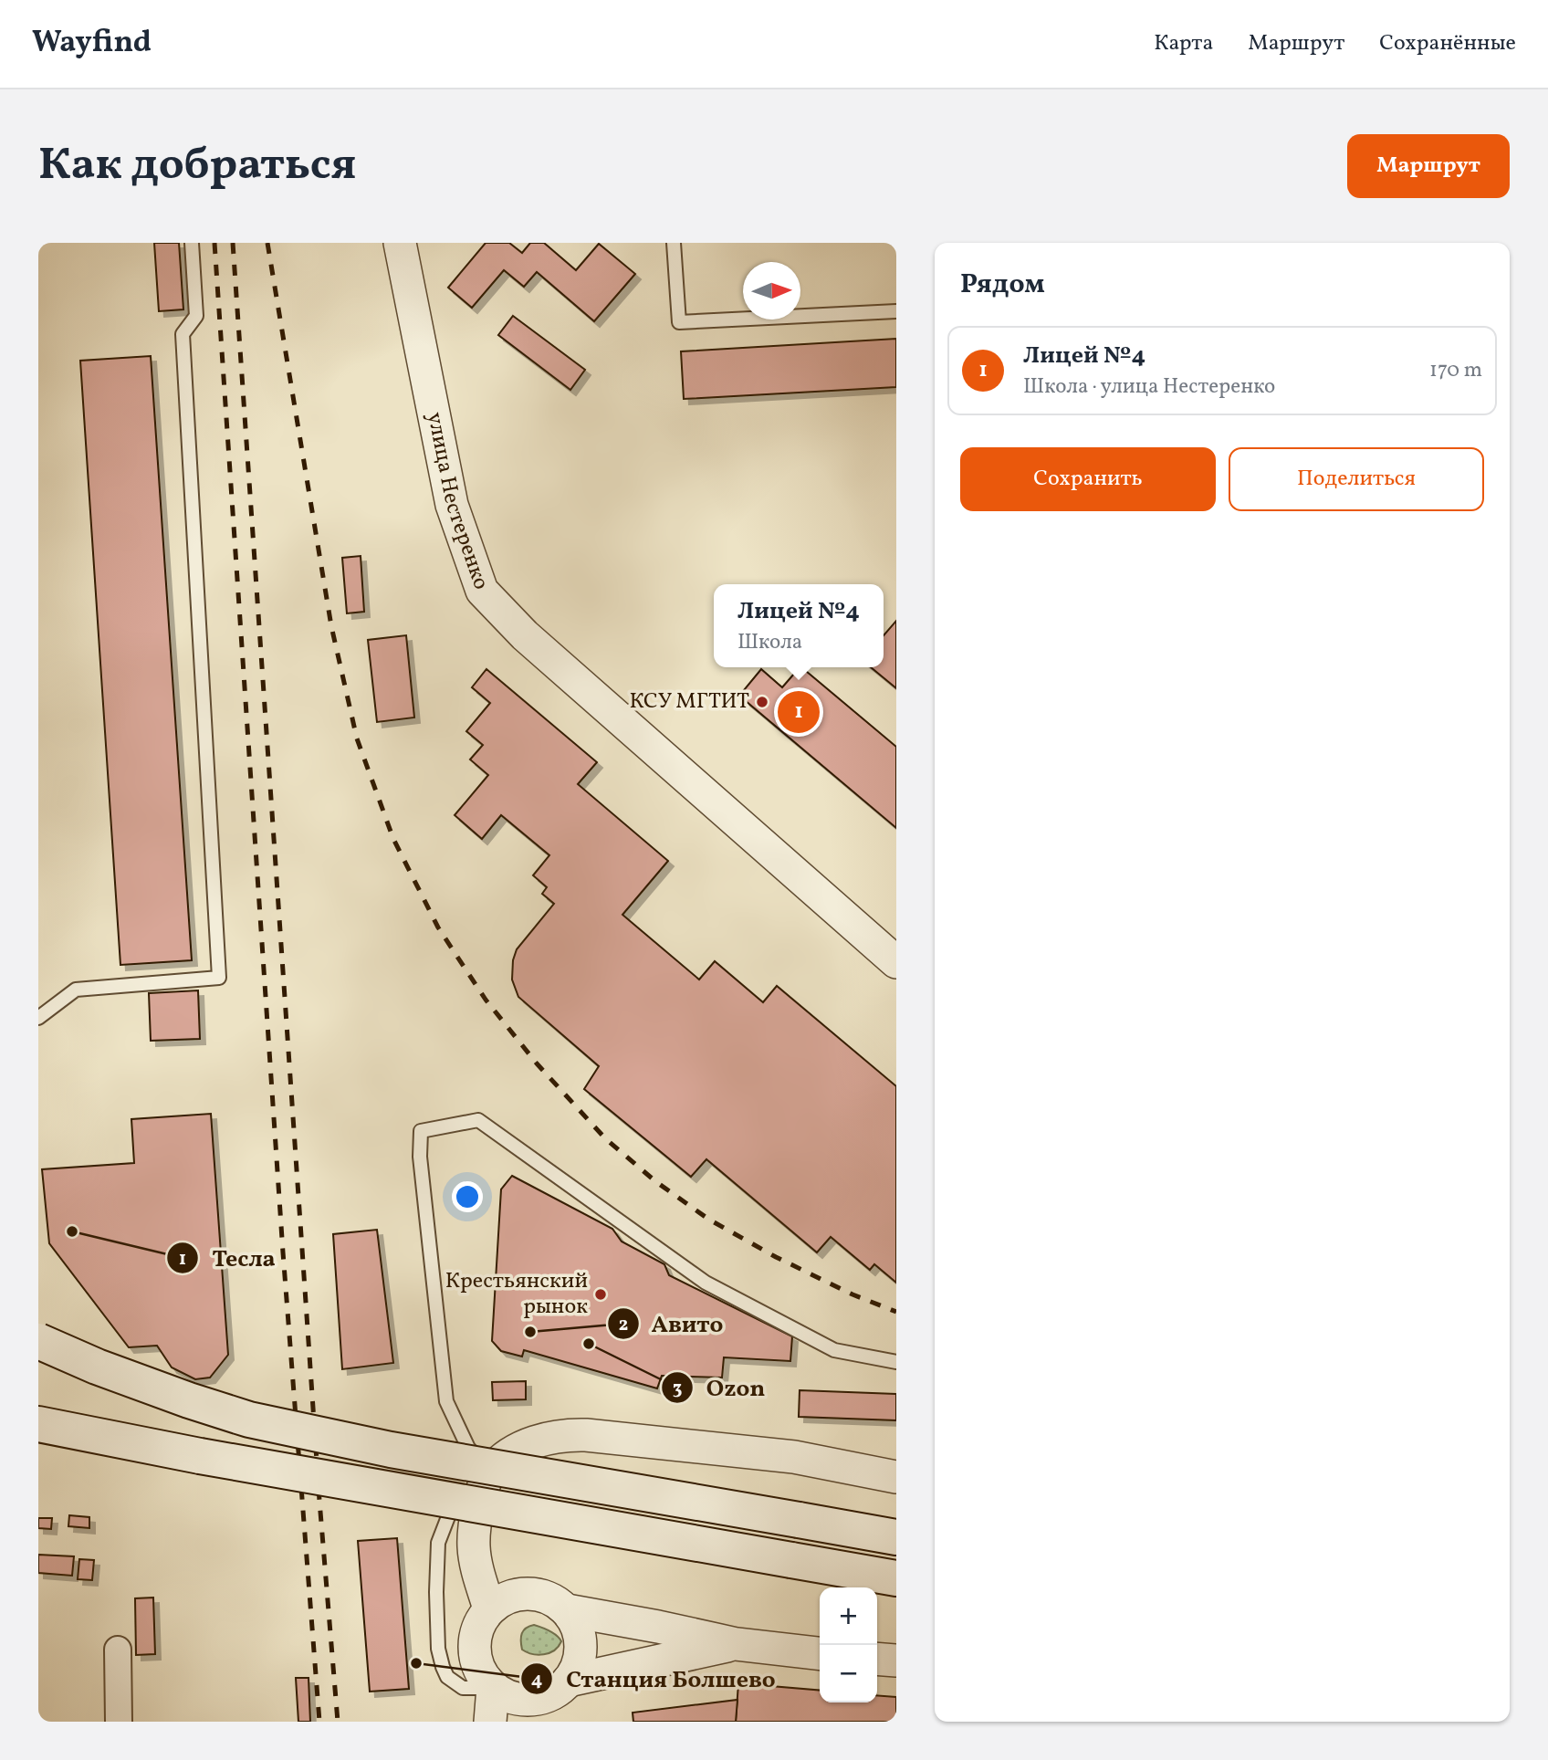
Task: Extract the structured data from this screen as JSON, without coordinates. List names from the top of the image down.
{
  "streets": {
    "street": ["улица Нестеренко"]
  },
  "places": [
    "КСУ МГТИТ",
    "Тесла",
    "Крестьянский рынок",
    "Авито",
    "Ozon",
    "Станция Болшево"
  ],
  "north": "right",
  "page": {
    "header": "Wayfind",
    "nav": ["Карта", "Маршрут", "Сохранённые"],
    "buttons": [
      "Маршрут",
      ["Сохранить", "Поделиться"]
    ],
    "title": "Как добраться",
    "heading": "Рядом",
    "list": [
      {
        "mark": "1",
        "name": "Лицей №4",
        "note": "Школа · улица Нестеренко",
        "value": "170 m"
      }
    ],
    "popup": ["Лицей №4", "Школа"],
    "pins": "1",
    "map_buttons": ["+", "−"]
  }
}
